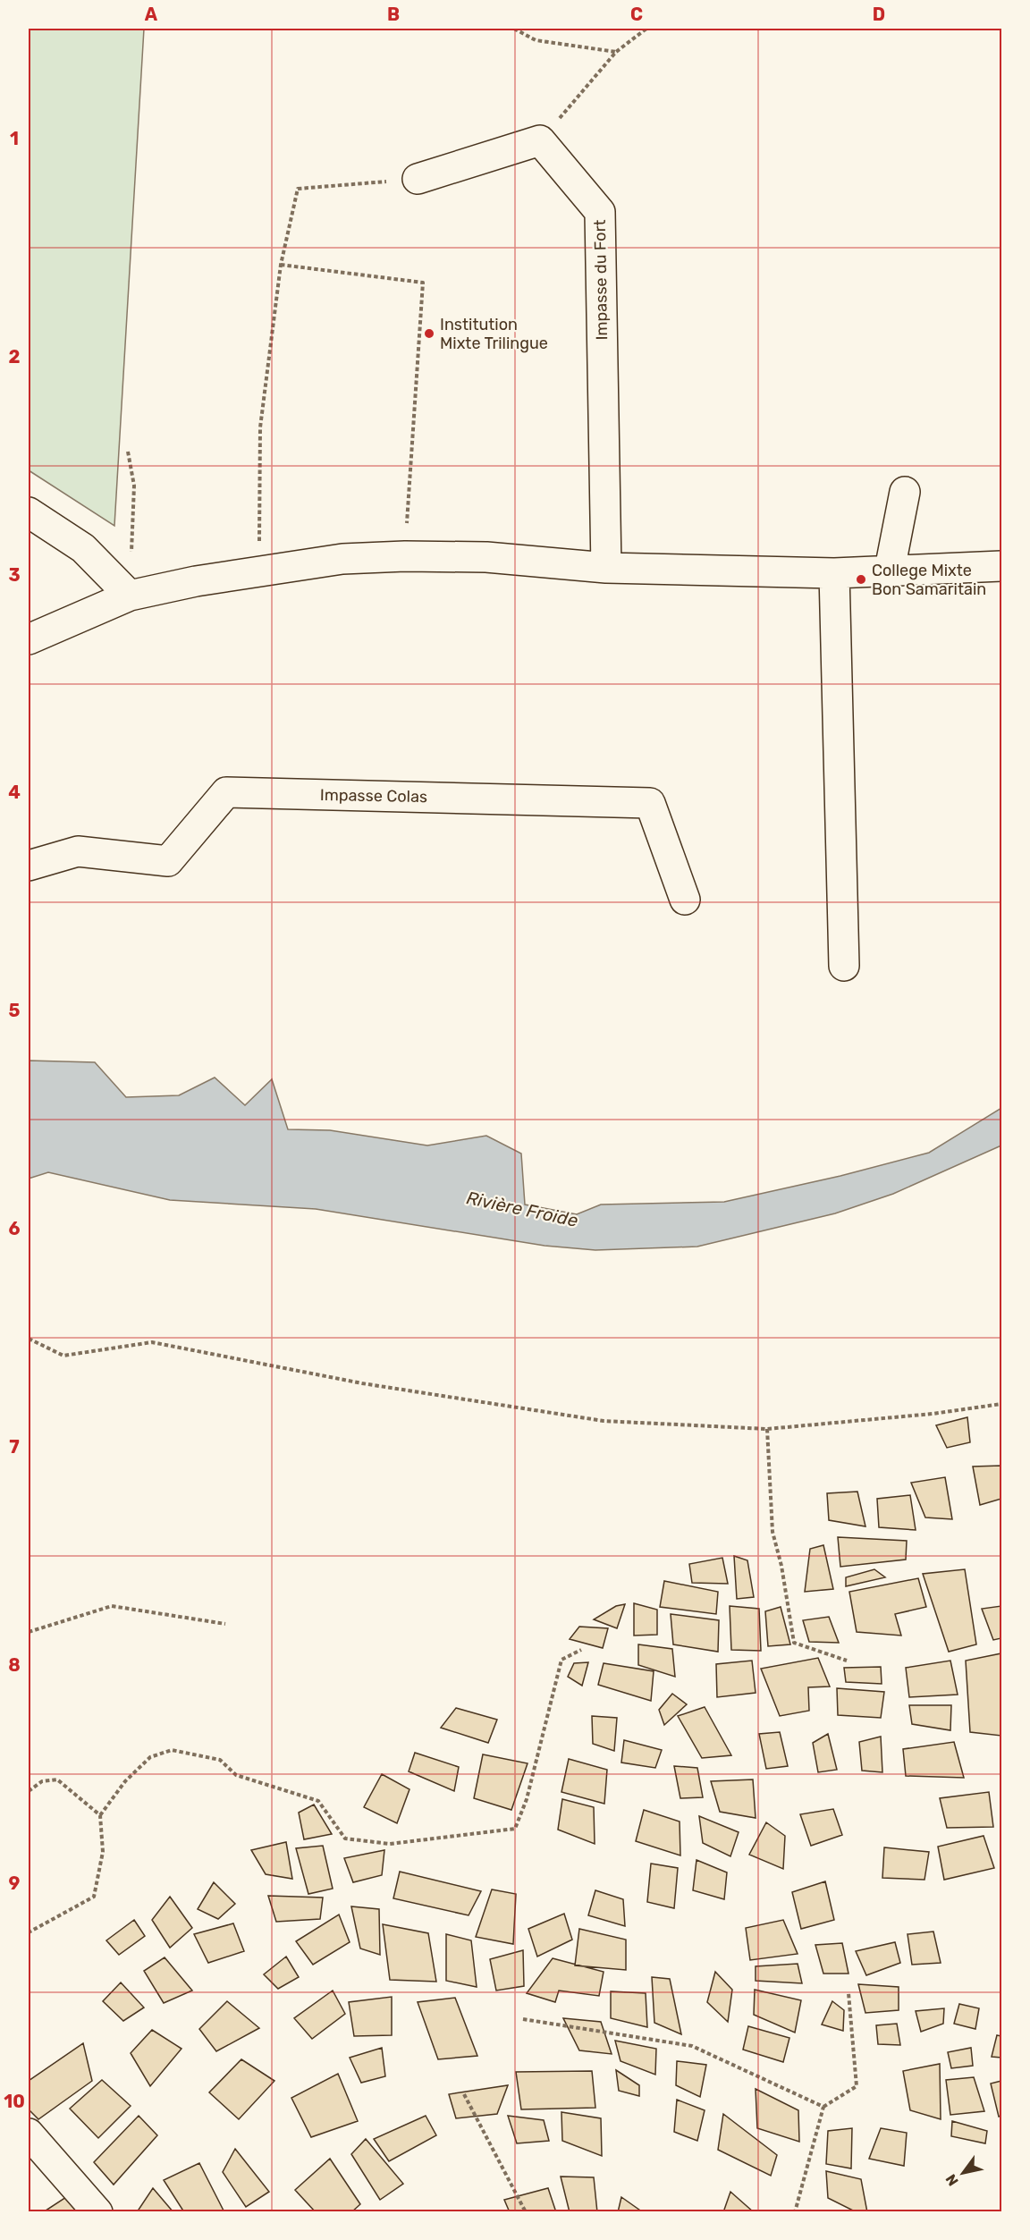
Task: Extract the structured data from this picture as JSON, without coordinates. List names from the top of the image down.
{
  "streets": {
    "street": ["Impasse du Fort", "Impasse Colas"]
  },
  "water": ["Rivière Froide"],
  "places": ["Institution Mixte Trilingue", "College Mixte Bon Samaritain"],
  "north": "bottom left",
  "grid": {
    "columns": [
      "A",
      "B",
      "C",
      "D"
    ],
    "rows": [
      "1",
      "2",
      "3",
      "4",
      "5",
      "6",
      "7",
      "8",
      "9",
      "10"
    ]
  }
}
